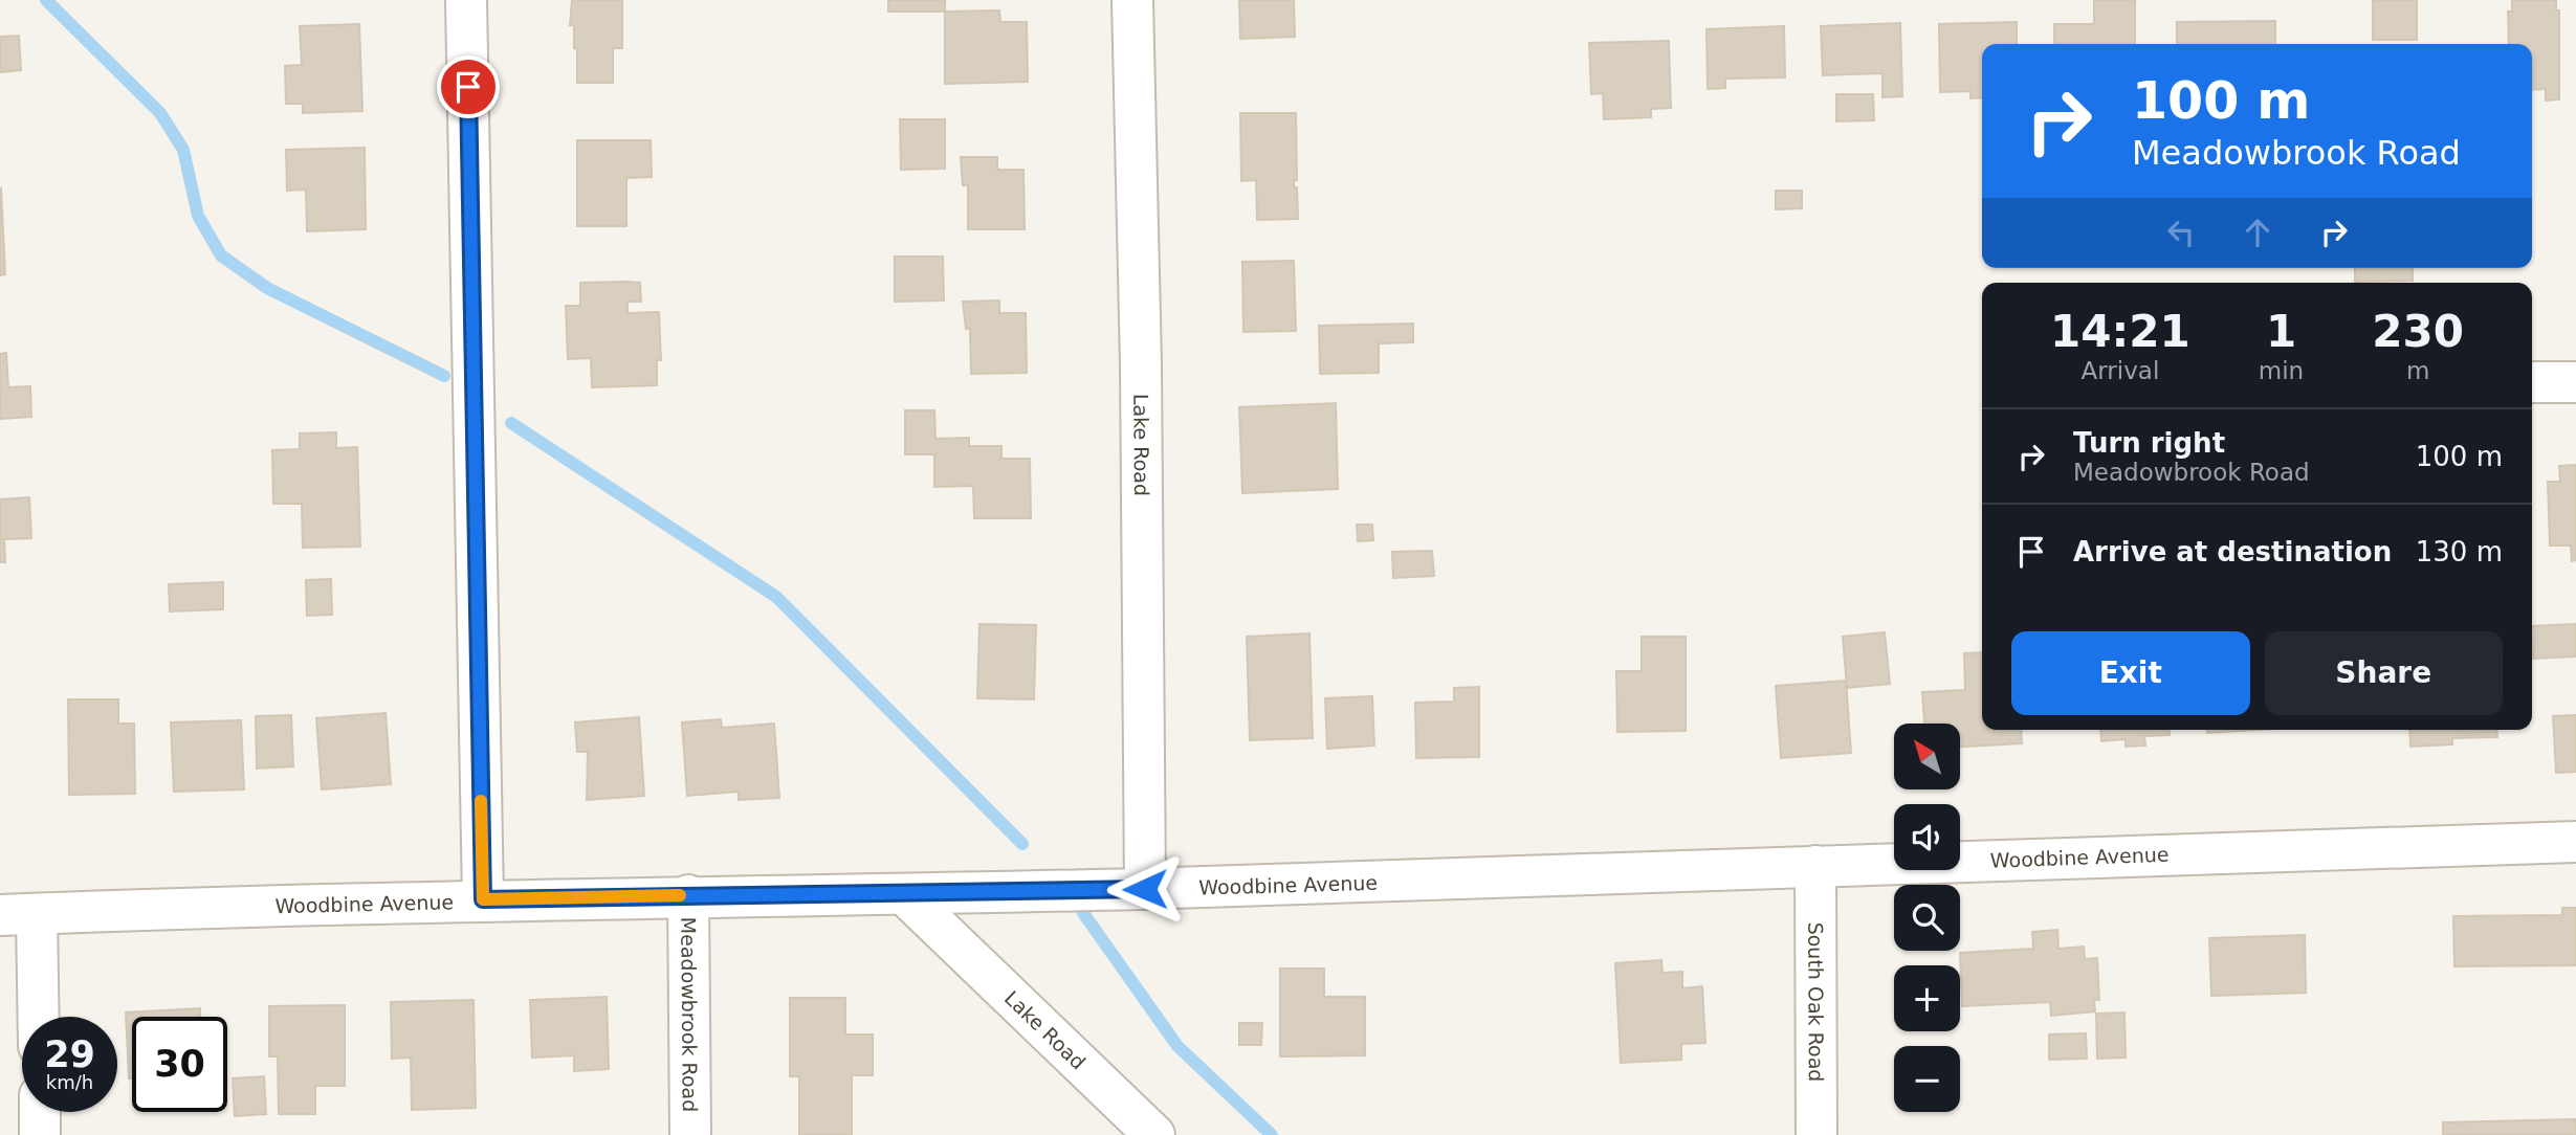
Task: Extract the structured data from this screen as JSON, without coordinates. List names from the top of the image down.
{
  "streets": {
    "street": [
      "Lake Road",
      "Woodbine Avenue",
      "South Oak Road",
      "Meadowbrook Road"
    ]
  },
  "crossings": [
    ["Lake Road", "Woodbine Avenue"],
    ["Woodbine Avenue", "South Oak Road"],
    ["Woodbine Avenue", "Meadowbrook Road"]
  ],
  "north": "top left",
  "page": {
    "turn": ["100 m", "Meadowbrook Road"],
    "eta": [
      "14:21",
      "Arrival",
      "1",
      "min",
      "230",
      "m"
    ],
    "list": [
      {
        "name": "Turn right",
        "note": "Meadowbrook Road",
        "value": "100 m"
      },
      {
        "name": "Arrive at destination",
        "value": "130 m"
      }
    ],
    "buttons": ["Exit", "Share"],
    "map_buttons": ["+", "−"],
    "speed": "29 km/h",
    "limit": "30"
  }
}
